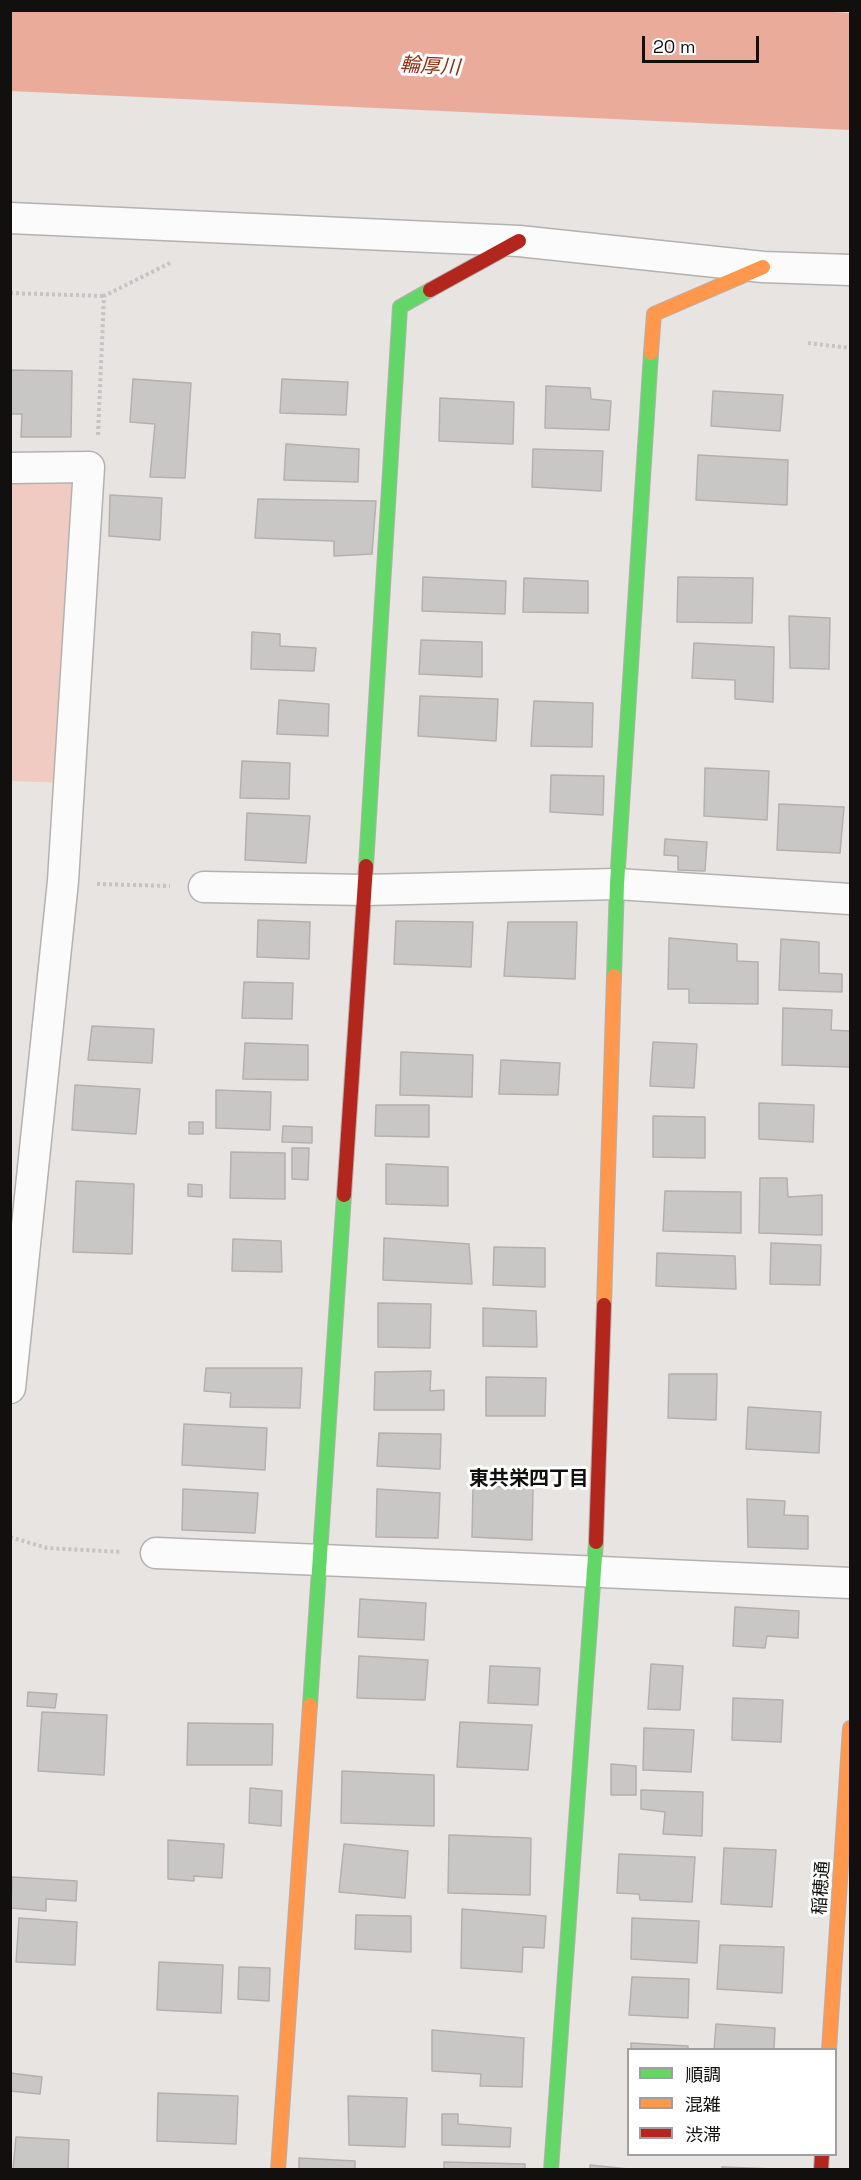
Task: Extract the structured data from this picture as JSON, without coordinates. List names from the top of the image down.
{
  "streets": {
    "street": ["稲穂通"]
  },
  "districts": ["東共栄四丁目"],
  "water": ["輪厚川"],
  "legend": ["順調", "混雑", "渋滞"],
  "scale_bar": "20 m"
}
